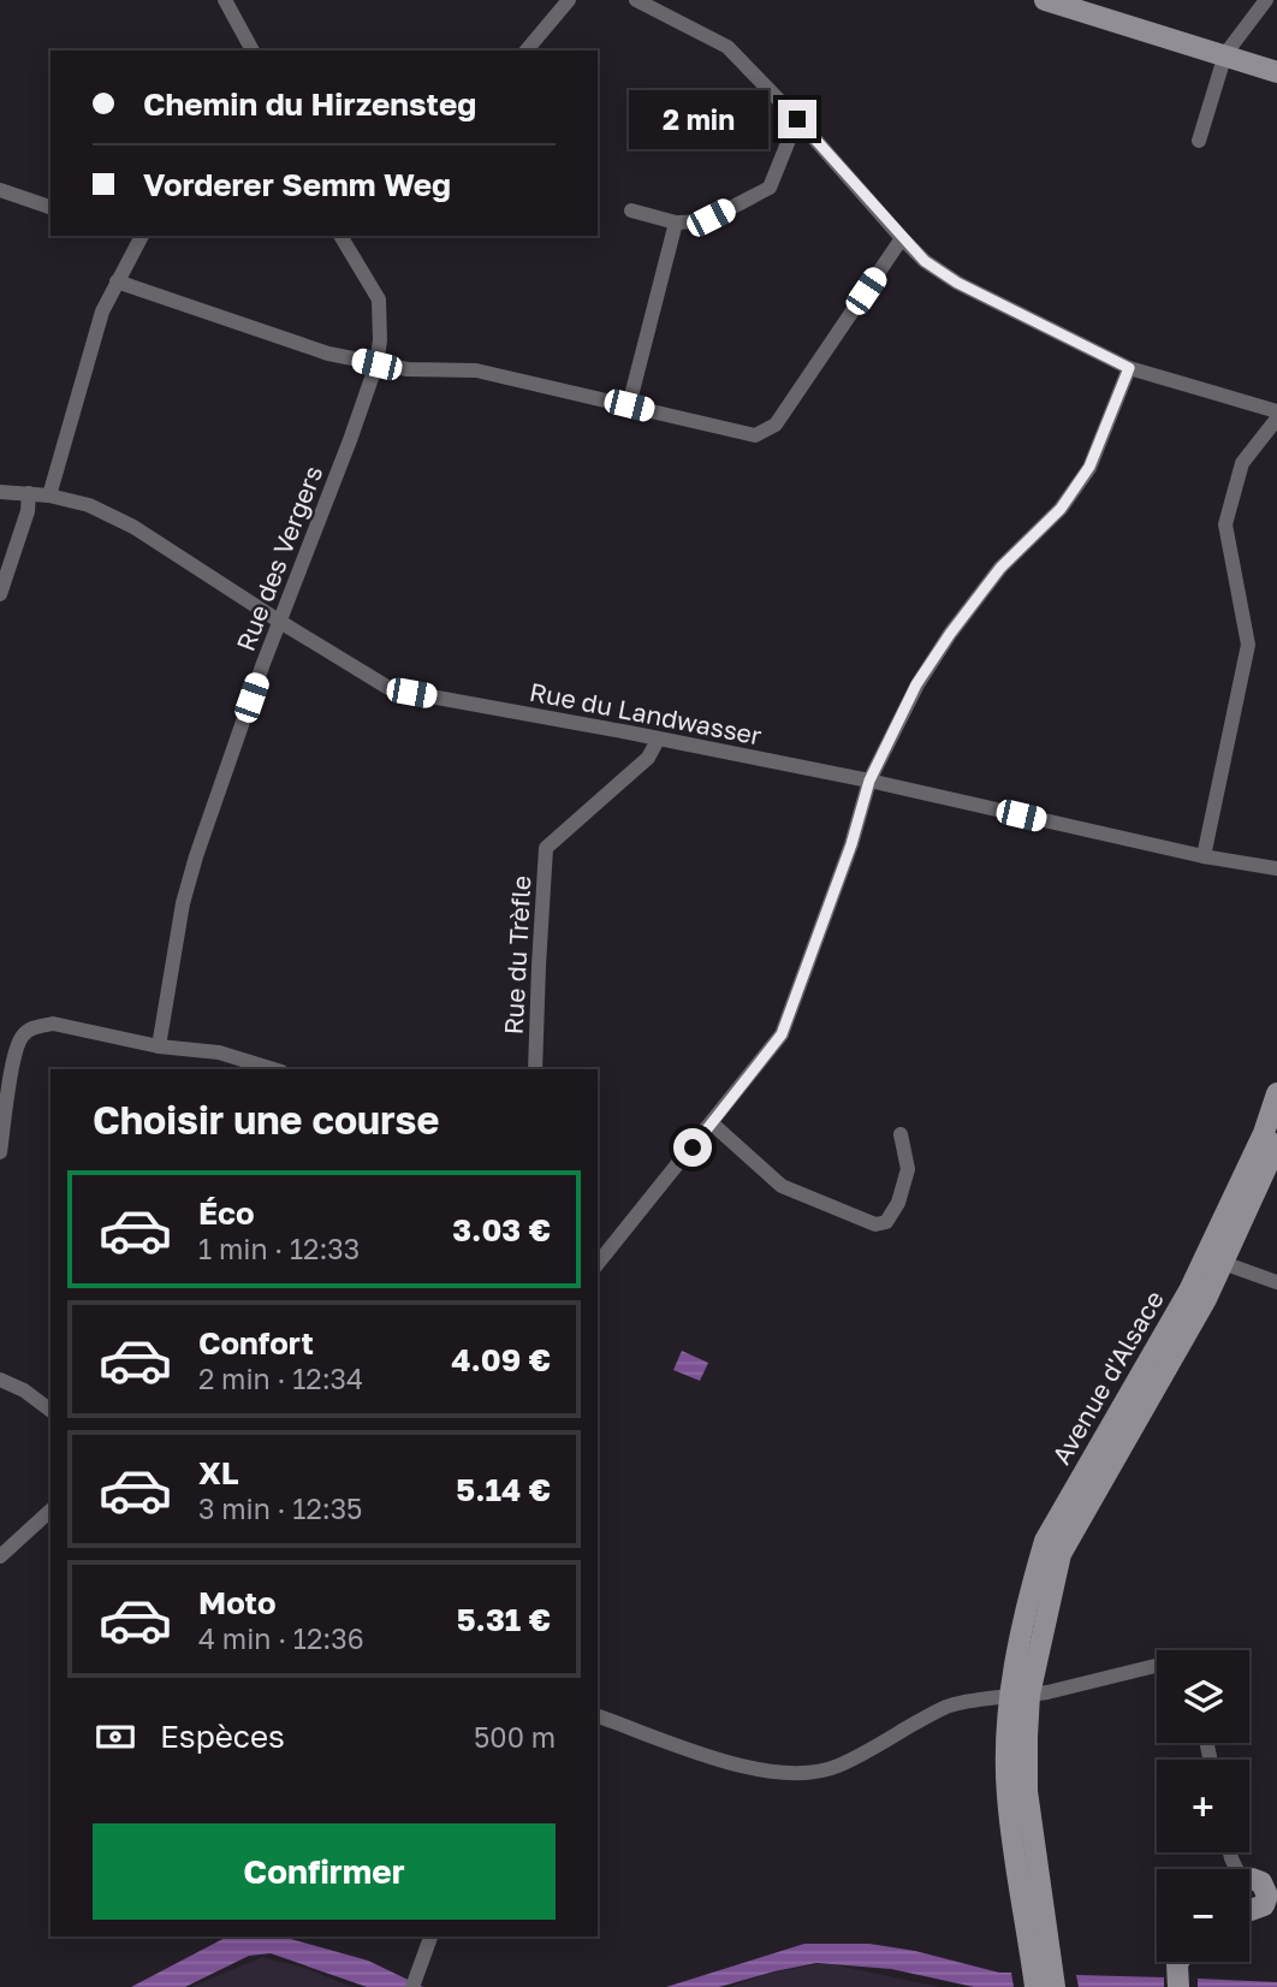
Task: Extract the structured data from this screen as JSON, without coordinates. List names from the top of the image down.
{
  "streets": {
    "main road": ["Avenue d'Alsace"],
    "street": ["Rue des Vergers", "Rue du Landwasser", "Rue du Trèfle"]
  },
  "crossings": [
    ["Rue des Vergers", "Rue du Landwasser"],
    ["Rue du Landwasser", "Rue du Trèfle"]
  ],
  "page": {
    "banner": ["Chemin du Hirzensteg", "Vorderer Semm Weg"],
    "bubble": "2 min",
    "heading": "Choisir une course",
    "list": [
      {
        "name": "Éco",
        "note": "1 min · 12:33",
        "value": "3.03 €"
      },
      {
        "name": "Confort",
        "note": "2 min · 12:34",
        "value": "4.09 €"
      },
      {
        "name": "XL",
        "note": "3 min · 12:35",
        "value": "5.14 €"
      },
      {
        "name": "Moto",
        "note": "4 min · 12:36",
        "value": "5.31 €"
      }
    ],
    "map_buttons": ["+", "−"],
    "pay": ["Espèces", "500 m"],
    "buttons": "Confirmer"
  }
}
